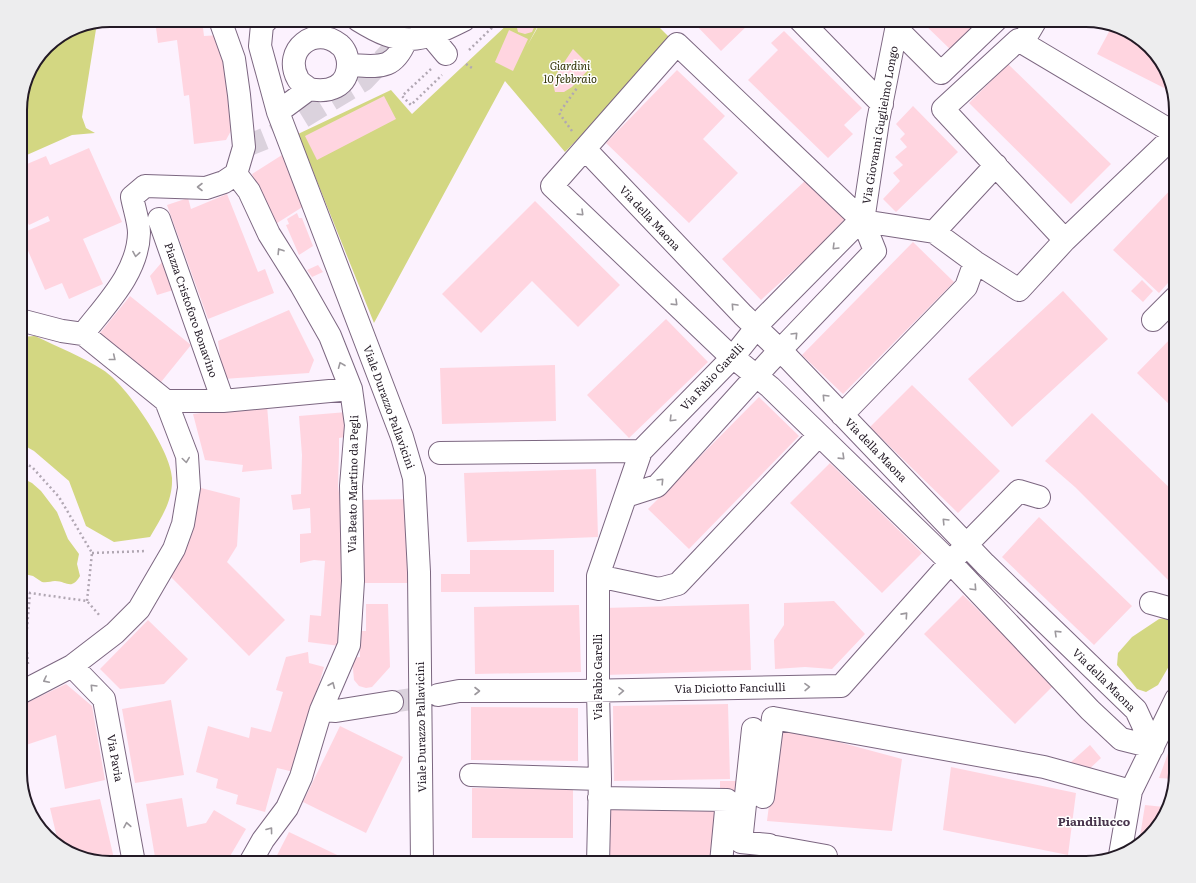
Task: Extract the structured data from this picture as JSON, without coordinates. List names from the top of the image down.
{
  "streets": {
    "street": [
      "Via Giovanni Guglielmo Longo",
      "Via della Maona",
      "Piazza Cristoforo Bonavino",
      "Via Fabio Garelli",
      "Viale Durazzo Pallavicini",
      "Via Beato Martino da Pegli",
      "Via Diciotto Fanciulli",
      "Via Pavia"
    ]
  },
  "crossings": [
    ["Via della Maona", "Via Fabio Garelli"],
    ["Via della Maona", "Via Diciotto Fanciulli"],
    ["Via Fabio Garelli", "Via Diciotto Fanciulli"]
  ],
  "one_way": ["Via Beato Martino da Pegli", "Via Diciotto Fanciulli", "Via Pavia"],
  "districts": ["Piandilucco"],
  "parks": ["Giardini 10 febbraio"]
}
